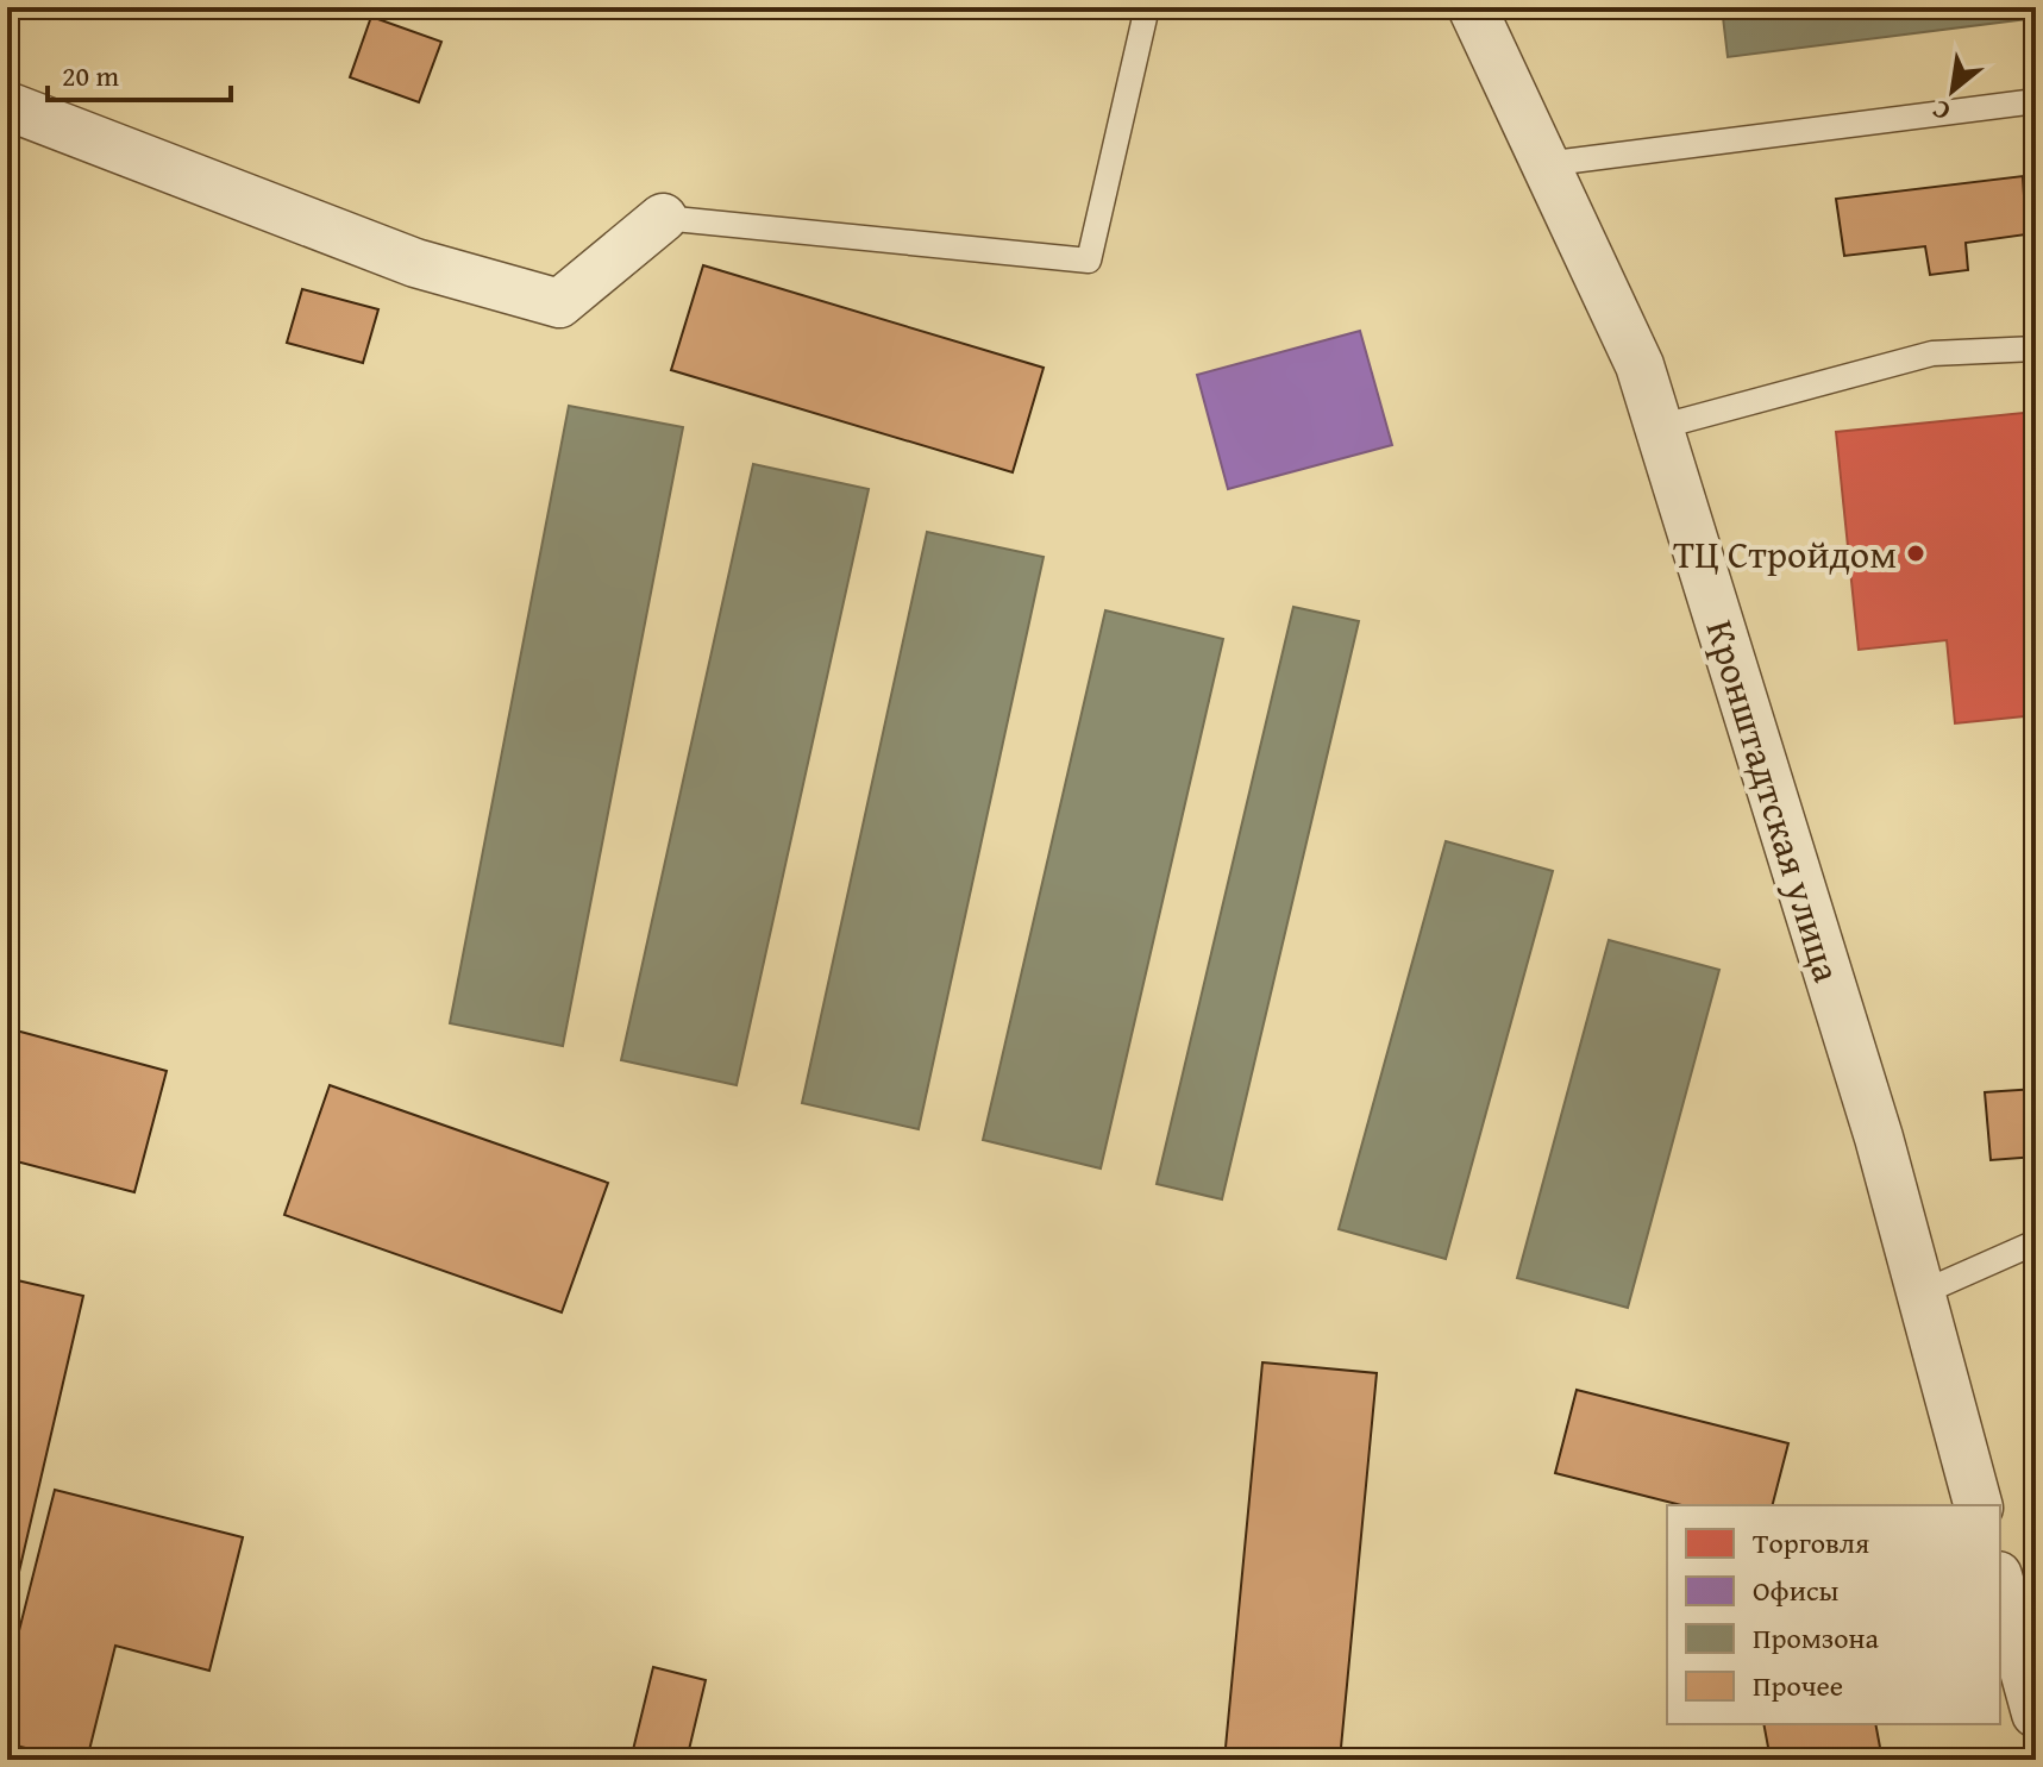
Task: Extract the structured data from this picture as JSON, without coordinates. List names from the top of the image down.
{
  "streets": {
    "street": ["Кронштадтская улица"]
  },
  "places": ["ТЦ Стройдом"],
  "legend": [
    "Торговля",
    "Офисы",
    "Промзона",
    "Прочее"
  ],
  "scale_bar": "20 m",
  "north": "bottom left"
}
